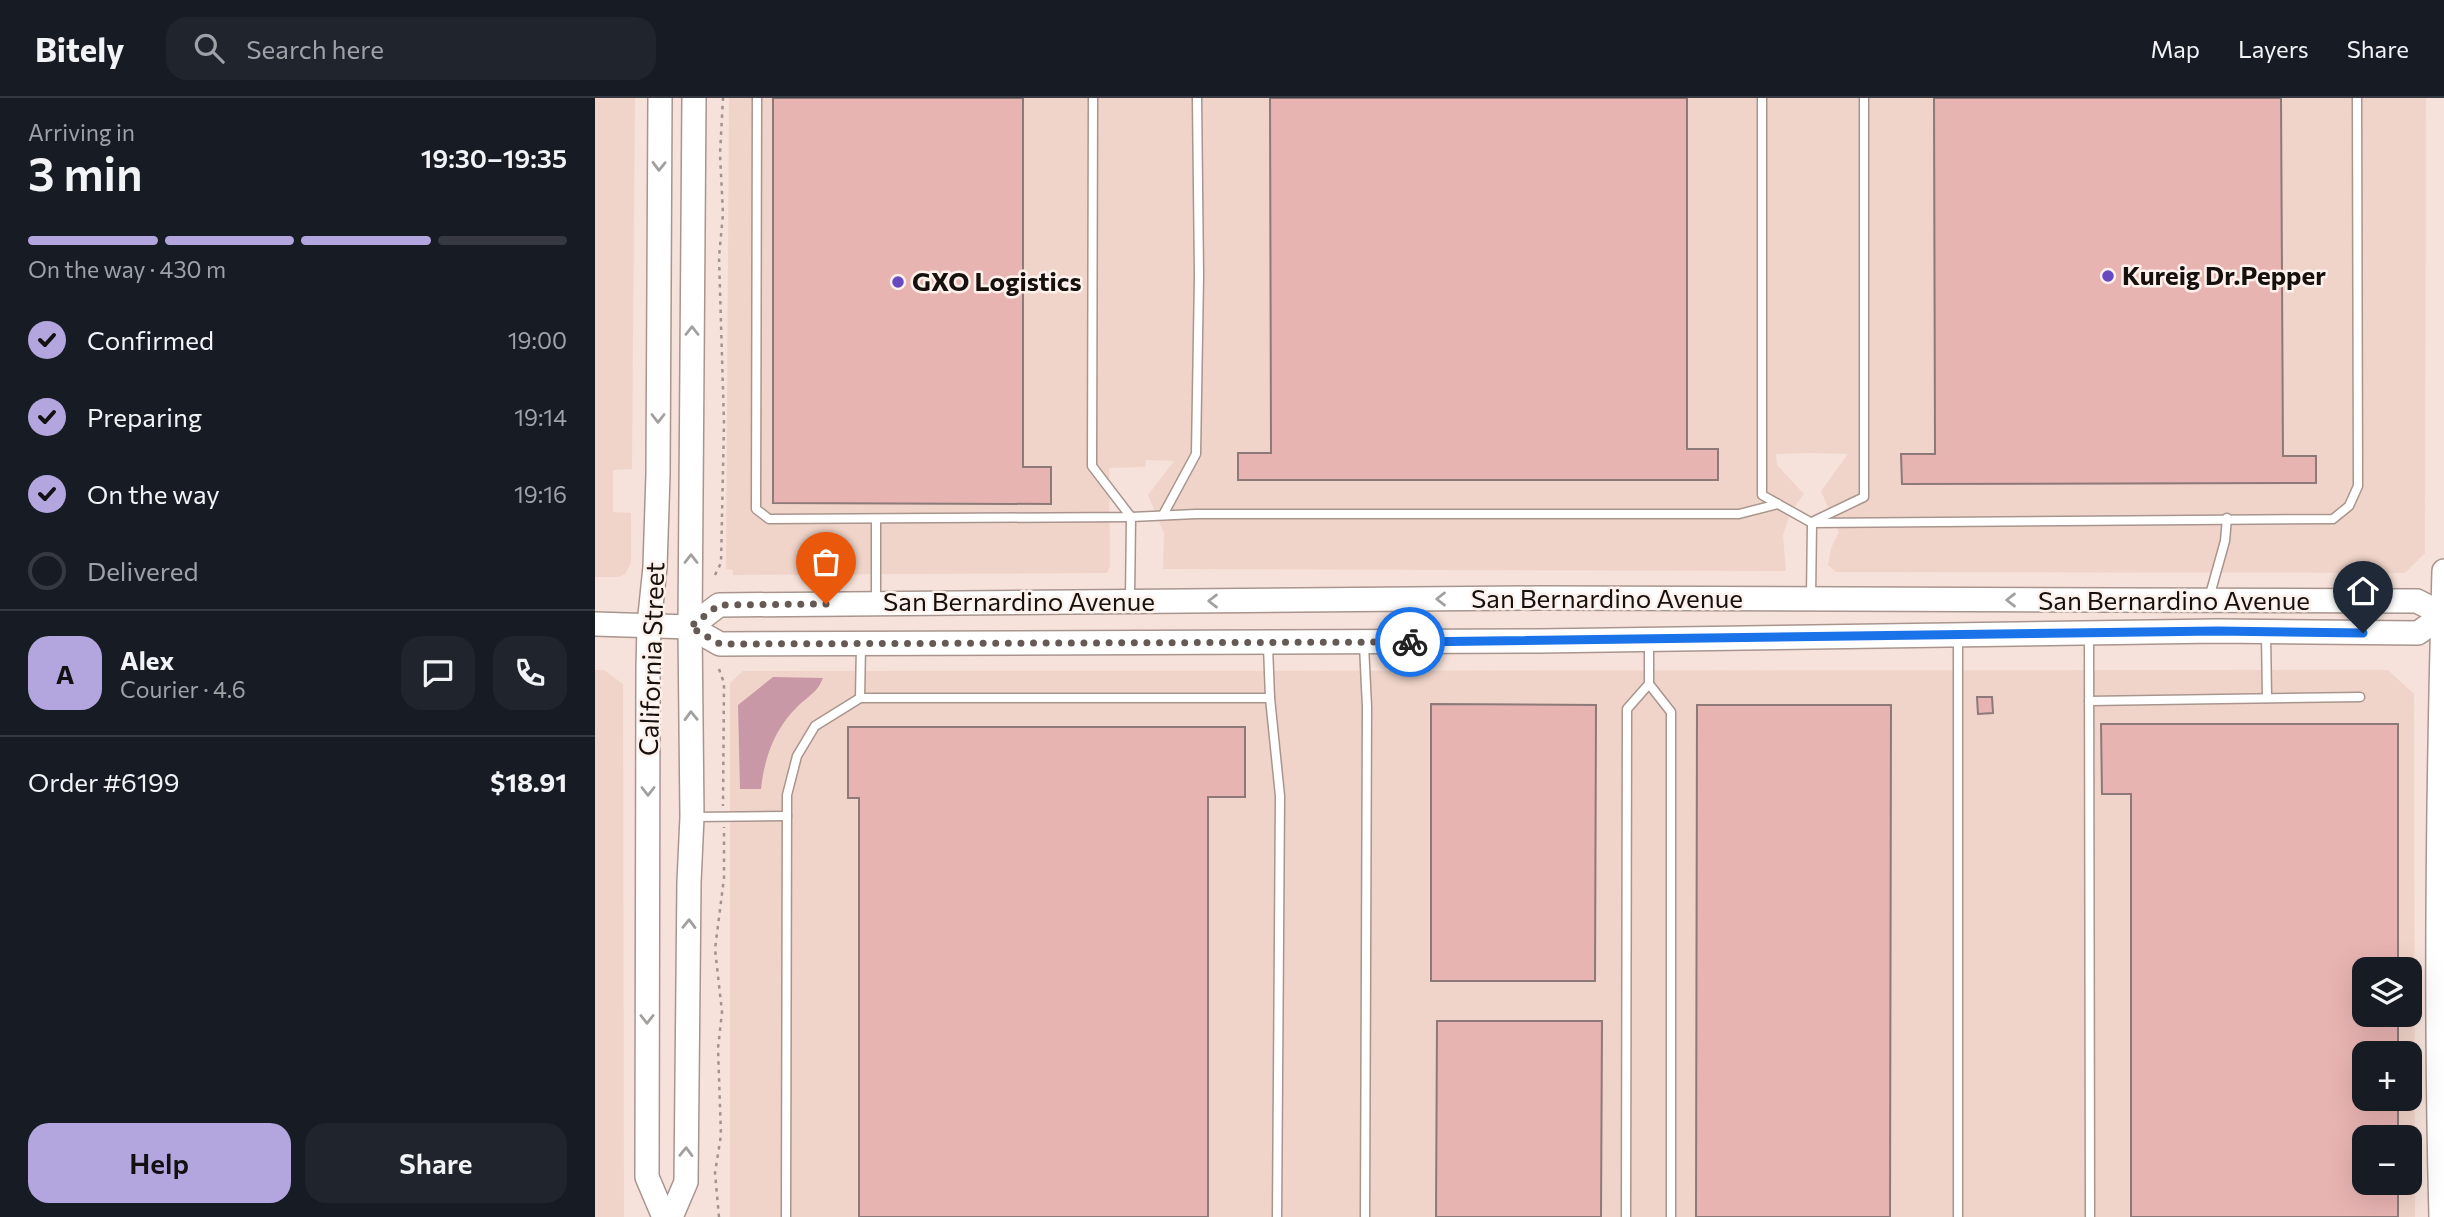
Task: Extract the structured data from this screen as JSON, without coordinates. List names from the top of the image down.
{
  "streets": {
    "main road": ["San Bernardino Avenue", "California Street"]
  },
  "crossings": [
    ["San Bernardino Avenue", "California Street"]
  ],
  "places": ["Kureig Dr.Pepper", "GXO Logistics"],
  "page": {
    "header": "Bitely",
    "search": "Search here",
    "nav": ["Map", "Layers", "Share"],
    "heading": ["3 min", "Arriving in", "19:30–19:35"],
    "panel": [
      "Alex",
      "Courier · 4.6",
      "Order #6199",
      "$18.91"
    ],
    "bar": "On the way · 430 m",
    "list": [
      ["Confirmed", "19:00"],
      ["Preparing", "19:14"],
      ["On the way", "19:16"],
      "Delivered"
    ],
    "round": "A",
    "map_buttons": ["+", "−"],
    "buttons": ["Help", "Share"]
  }
}
